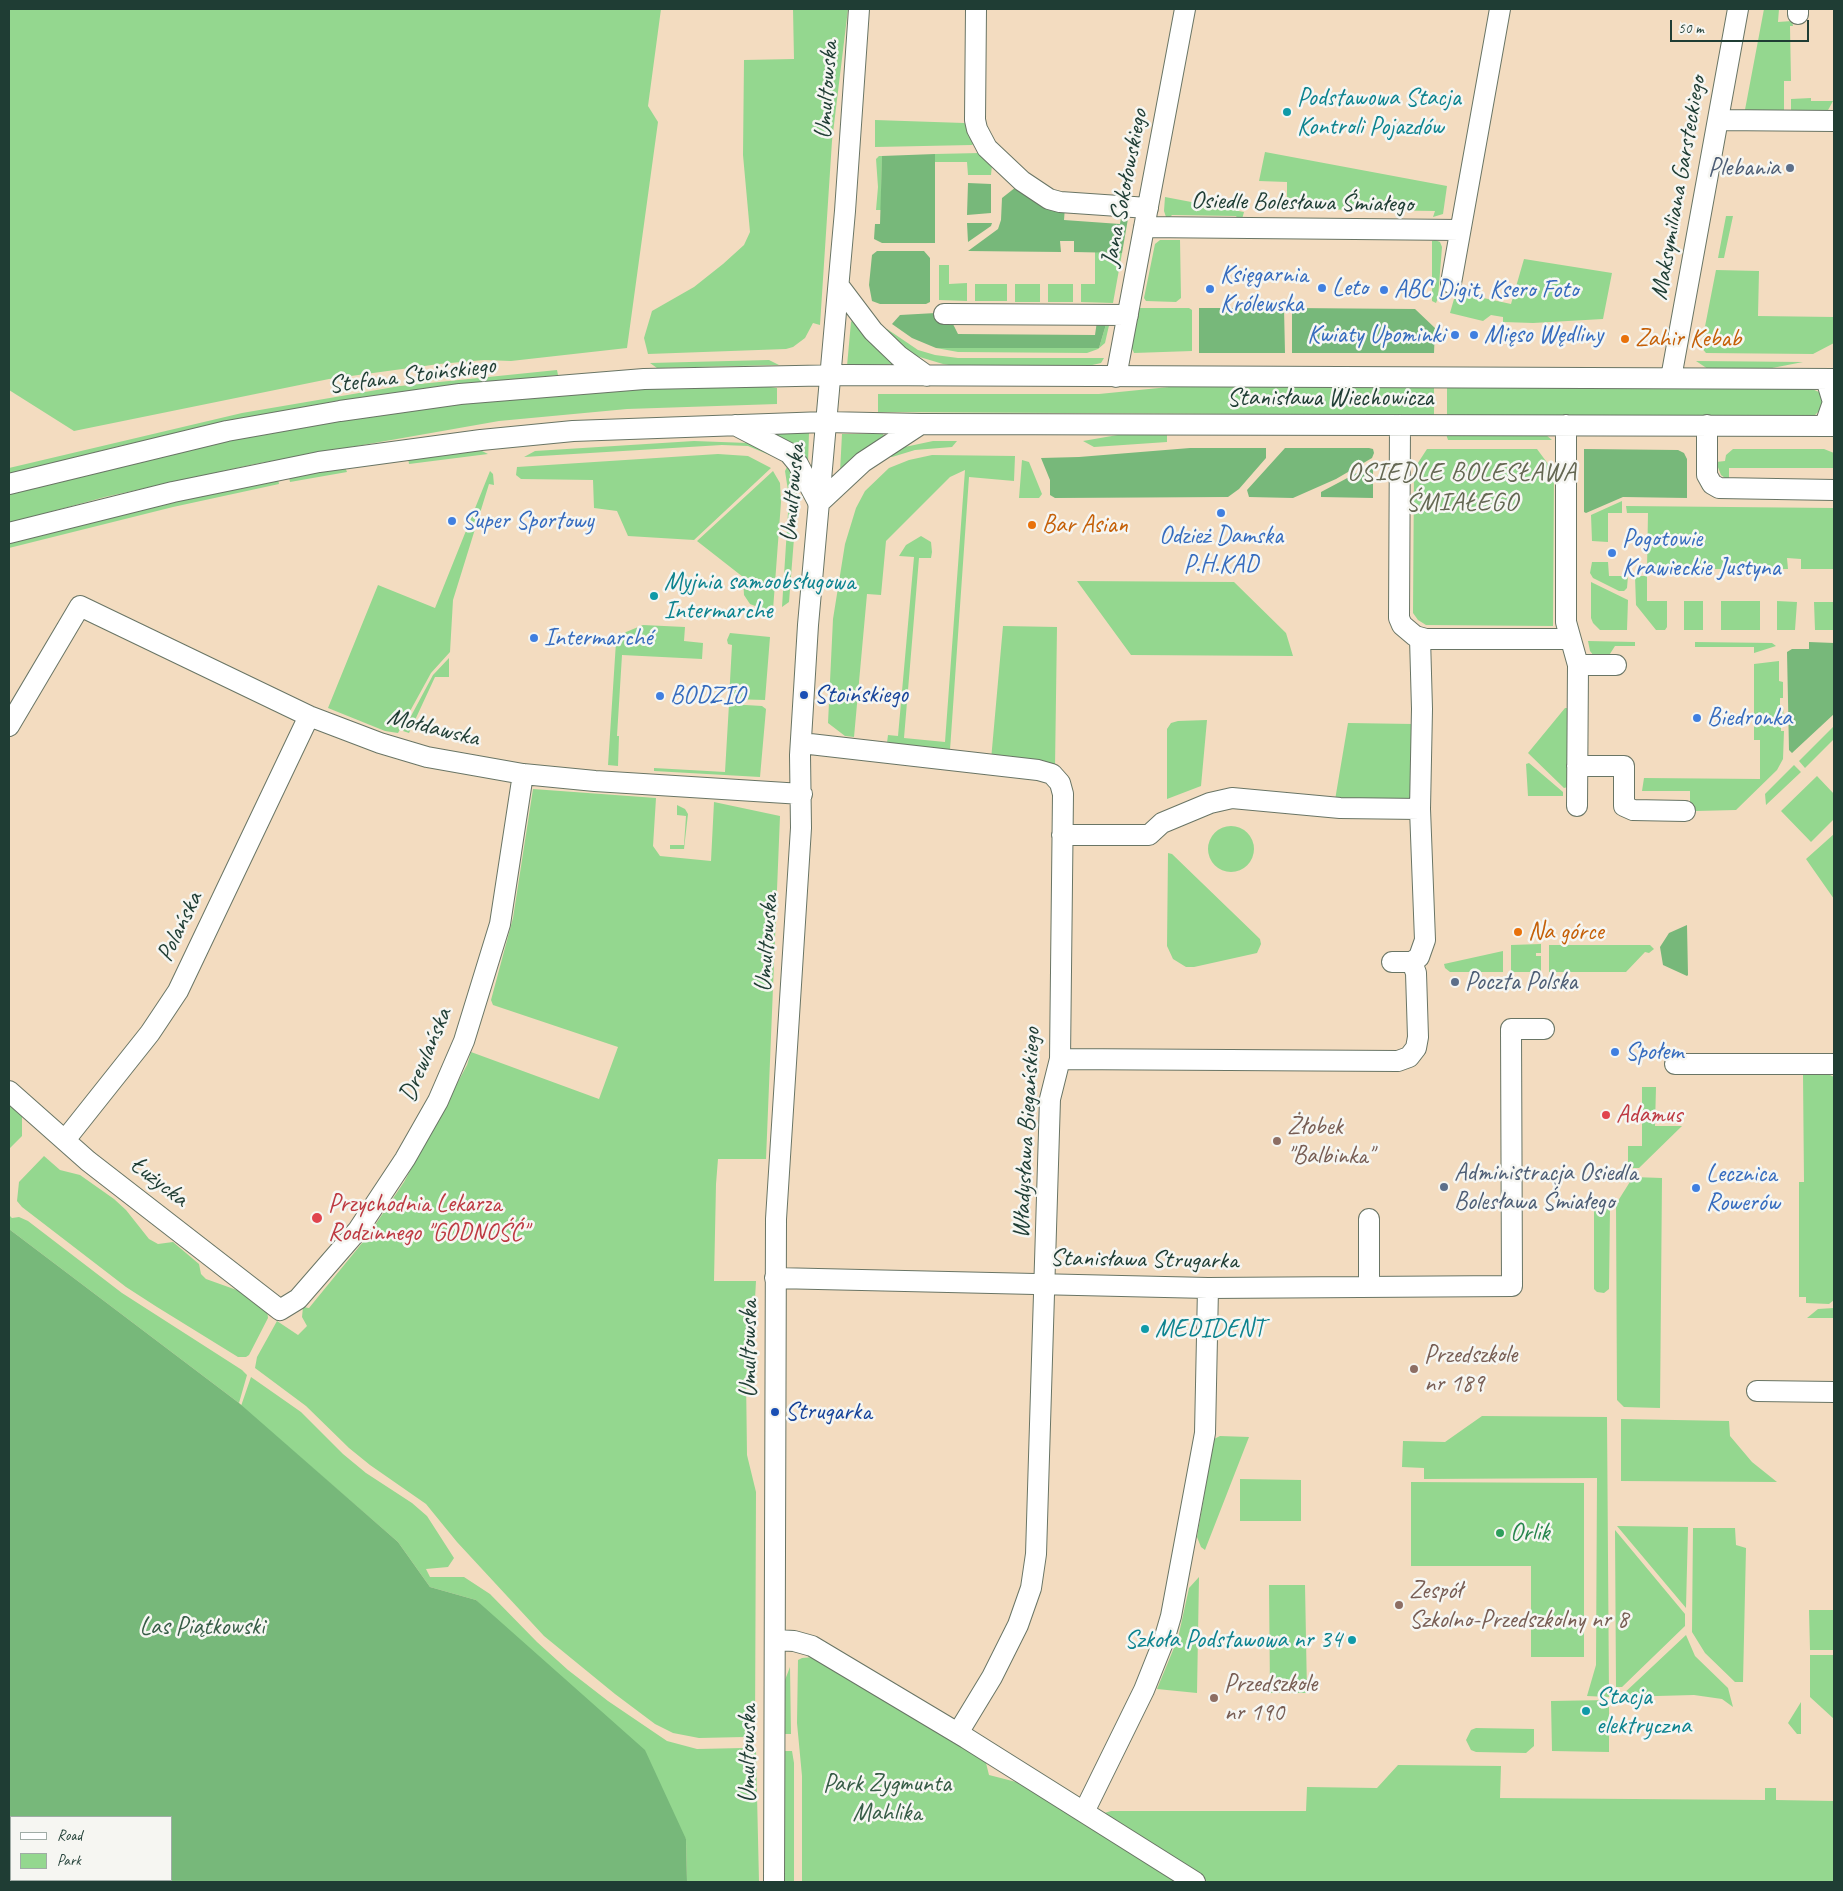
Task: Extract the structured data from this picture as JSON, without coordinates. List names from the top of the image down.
{
  "streets": {
    "street": [
      "Umultowska",
      "Jana Sokołowskiego",
      "Maksymiliana Garsteckiego",
      "Osiedle Bolesława Śmiałego",
      "Stefana Stoińskiego",
      "Stanisława Wiechowicza",
      "Mołdawska",
      "Polańska",
      "Drewlańska",
      "Władysława Biegańskiego",
      "Łużycka",
      "Stanisława Strugarka"
    ]
  },
  "crossings": [
    ["Umultowska", "Stefana Stoińskiego"],
    ["Umultowska", "Stanisława Wiechowicza"],
    ["Umultowska", "Mołdawska"],
    ["Umultowska", "Władysława Biegańskiego"],
    ["Umultowska", "Stanisława Strugarka"],
    ["Jana Sokołowskiego", "Osiedle Bolesława Śmiałego"],
    ["Jana Sokołowskiego", "Stanisława Wiechowicza"],
    ["Maksymiliana Garsteckiego", "Stanisława Wiechowicza"],
    ["Stefana Stoińskiego", "Stanisława Wiechowicza"],
    ["Mołdawska", "Polańska"],
    ["Mołdawska", "Drewlańska"],
    ["Polańska", "Łużycka"],
    ["Drewlańska", "Łużycka"],
    ["Władysława Biegańskiego", "Stanisława Strugarka"]
  ],
  "districts": ["OSIEDLE BOLESŁAWA ŚMIAŁEGO"],
  "parks": ["Las Piątkowski", "Park Zygmunta Mahlika"],
  "places": [
    "Podstawowa Stacja Kontroli Pojazdów",
    "Plebania",
    "Leto",
    "Księgarnia Królewska",
    "ABC Digit, Ksero Foto",
    "Kwiaty Upominki",
    "Mięso Wędliny",
    "Zahir Kebab",
    "Odzież Damska P.H.KAD",
    "Super Sportowy",
    "Bar Asian",
    "Pogotowie Krawieckie Justyna",
    "Myjnia samoobsługowa Intermarche",
    "Intermarché",
    "Stoińskiego",
    "BODZIO",
    "Biedronka",
    "Na górce",
    "Poczta Polska",
    "Społem",
    "Adamus",
    "Żłobek \"Balbinka\"",
    "Administracja Osiedla Bolesława Śmiałego",
    "Lecznica Rowerów",
    "Przychodnia Lekarza Rodzinnego \"GODNOŚĆ\"",
    "MEDIDENT",
    "Przedszkole nr 189",
    "Strugarka",
    "Orlik",
    "Zespół Szkolno-Przedszkolny nr 8",
    "Szkoła Podstawowa nr 34",
    "Przedszkole nr 190",
    "Stacja elektryczna"
  ],
  "legend": ["Road", "Park"],
  "scale_bar": "50 m"
}
